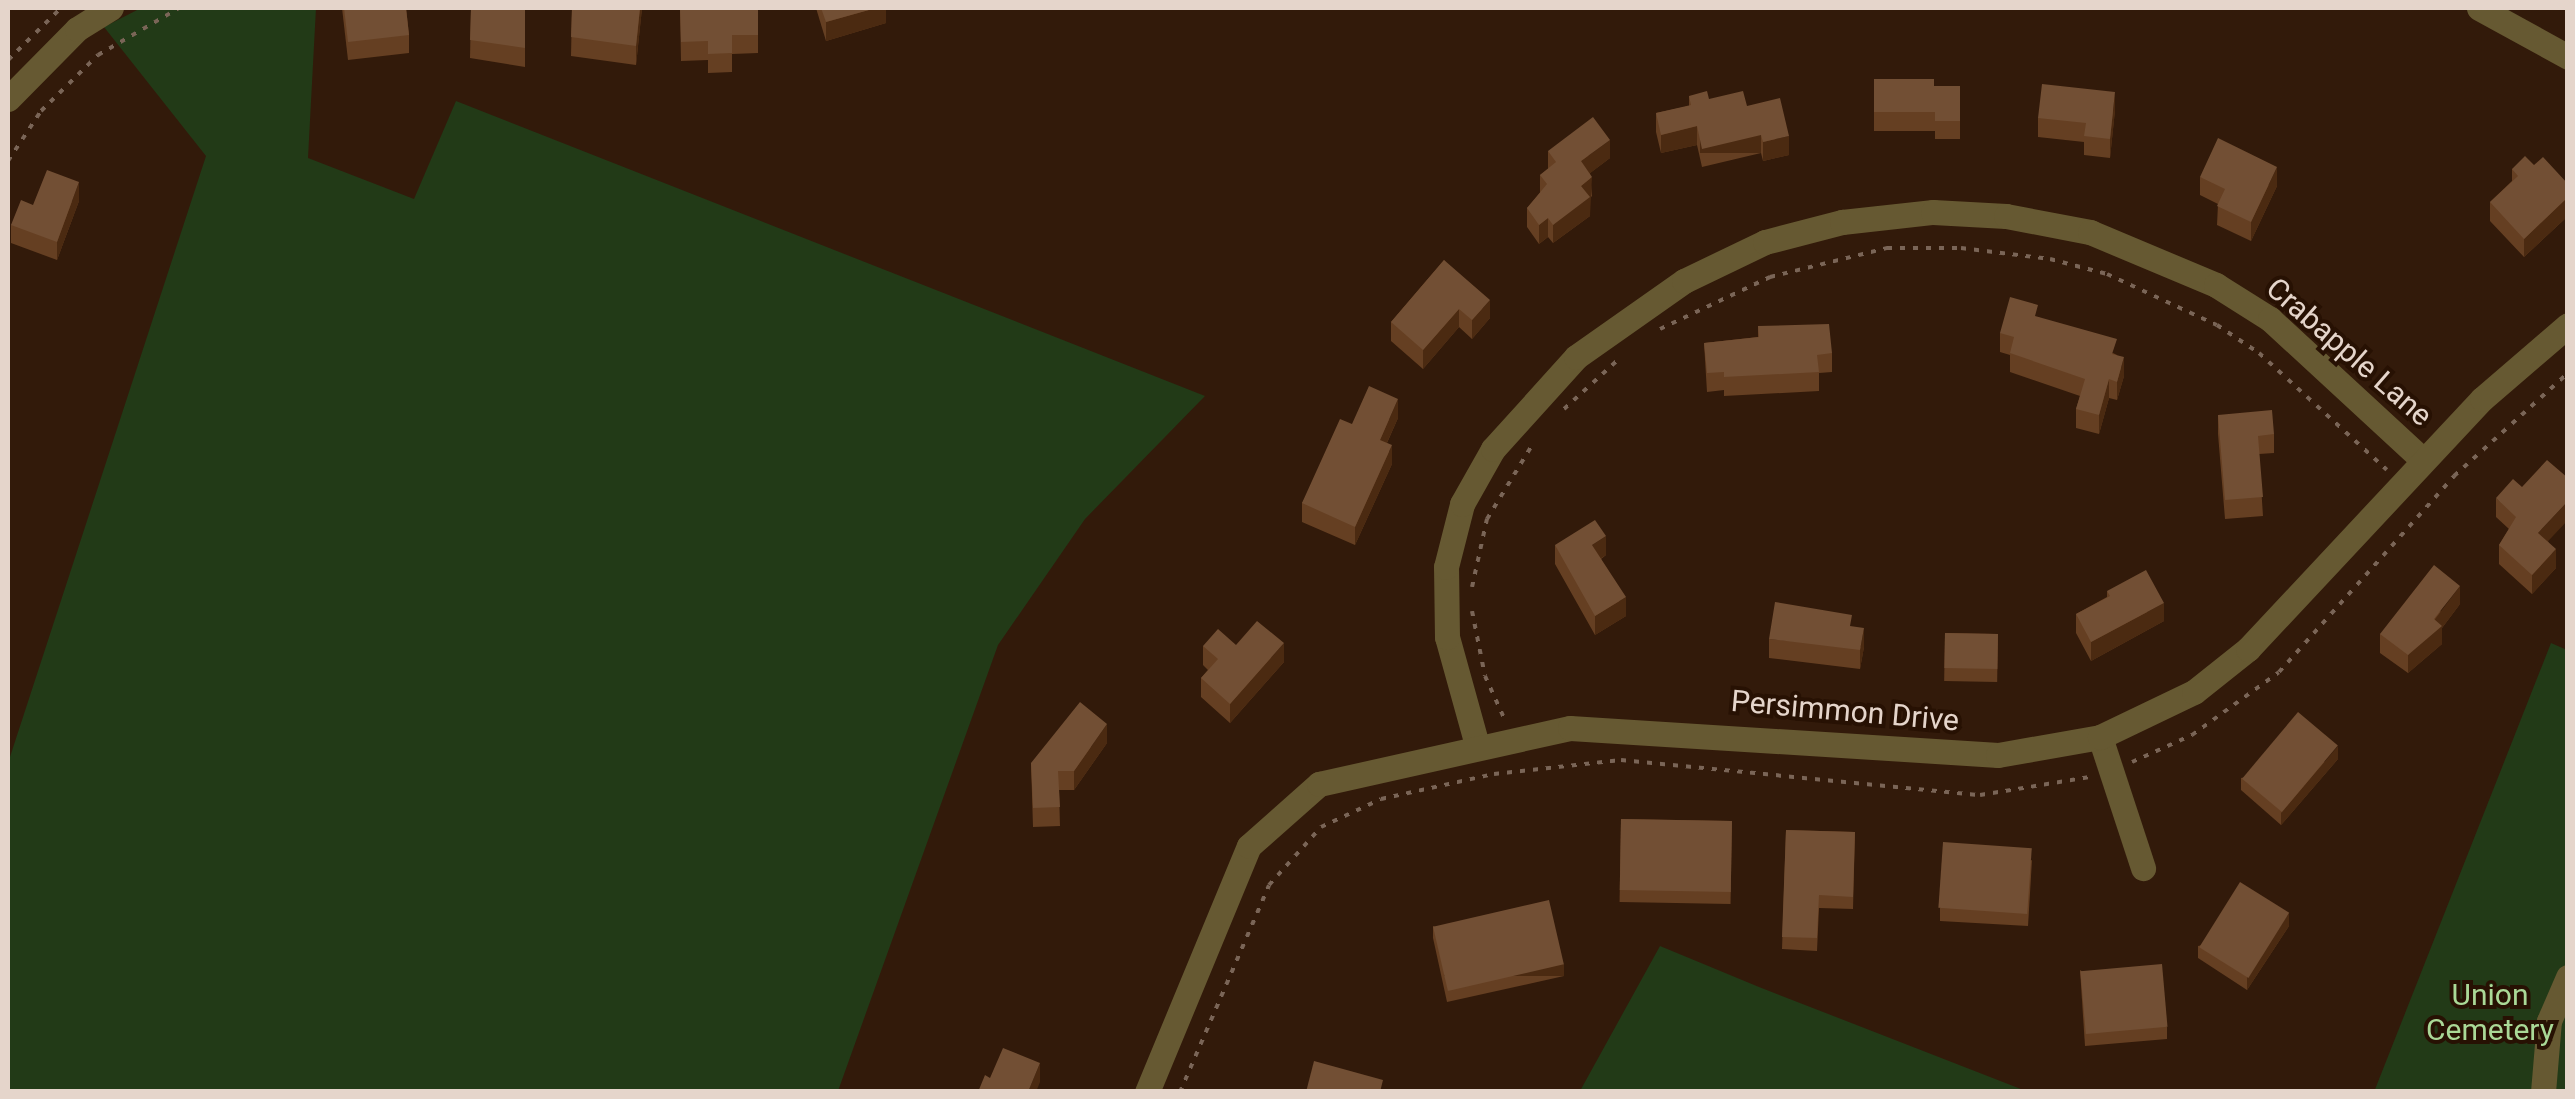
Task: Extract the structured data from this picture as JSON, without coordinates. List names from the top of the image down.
{
  "streets": {
    "street": ["Crabapple Lane", "Persimmon Drive"]
  },
  "crossings": [
    ["Crabapple Lane", "Persimmon Drive"]
  ],
  "parks": ["Union Cemetery"]
}
